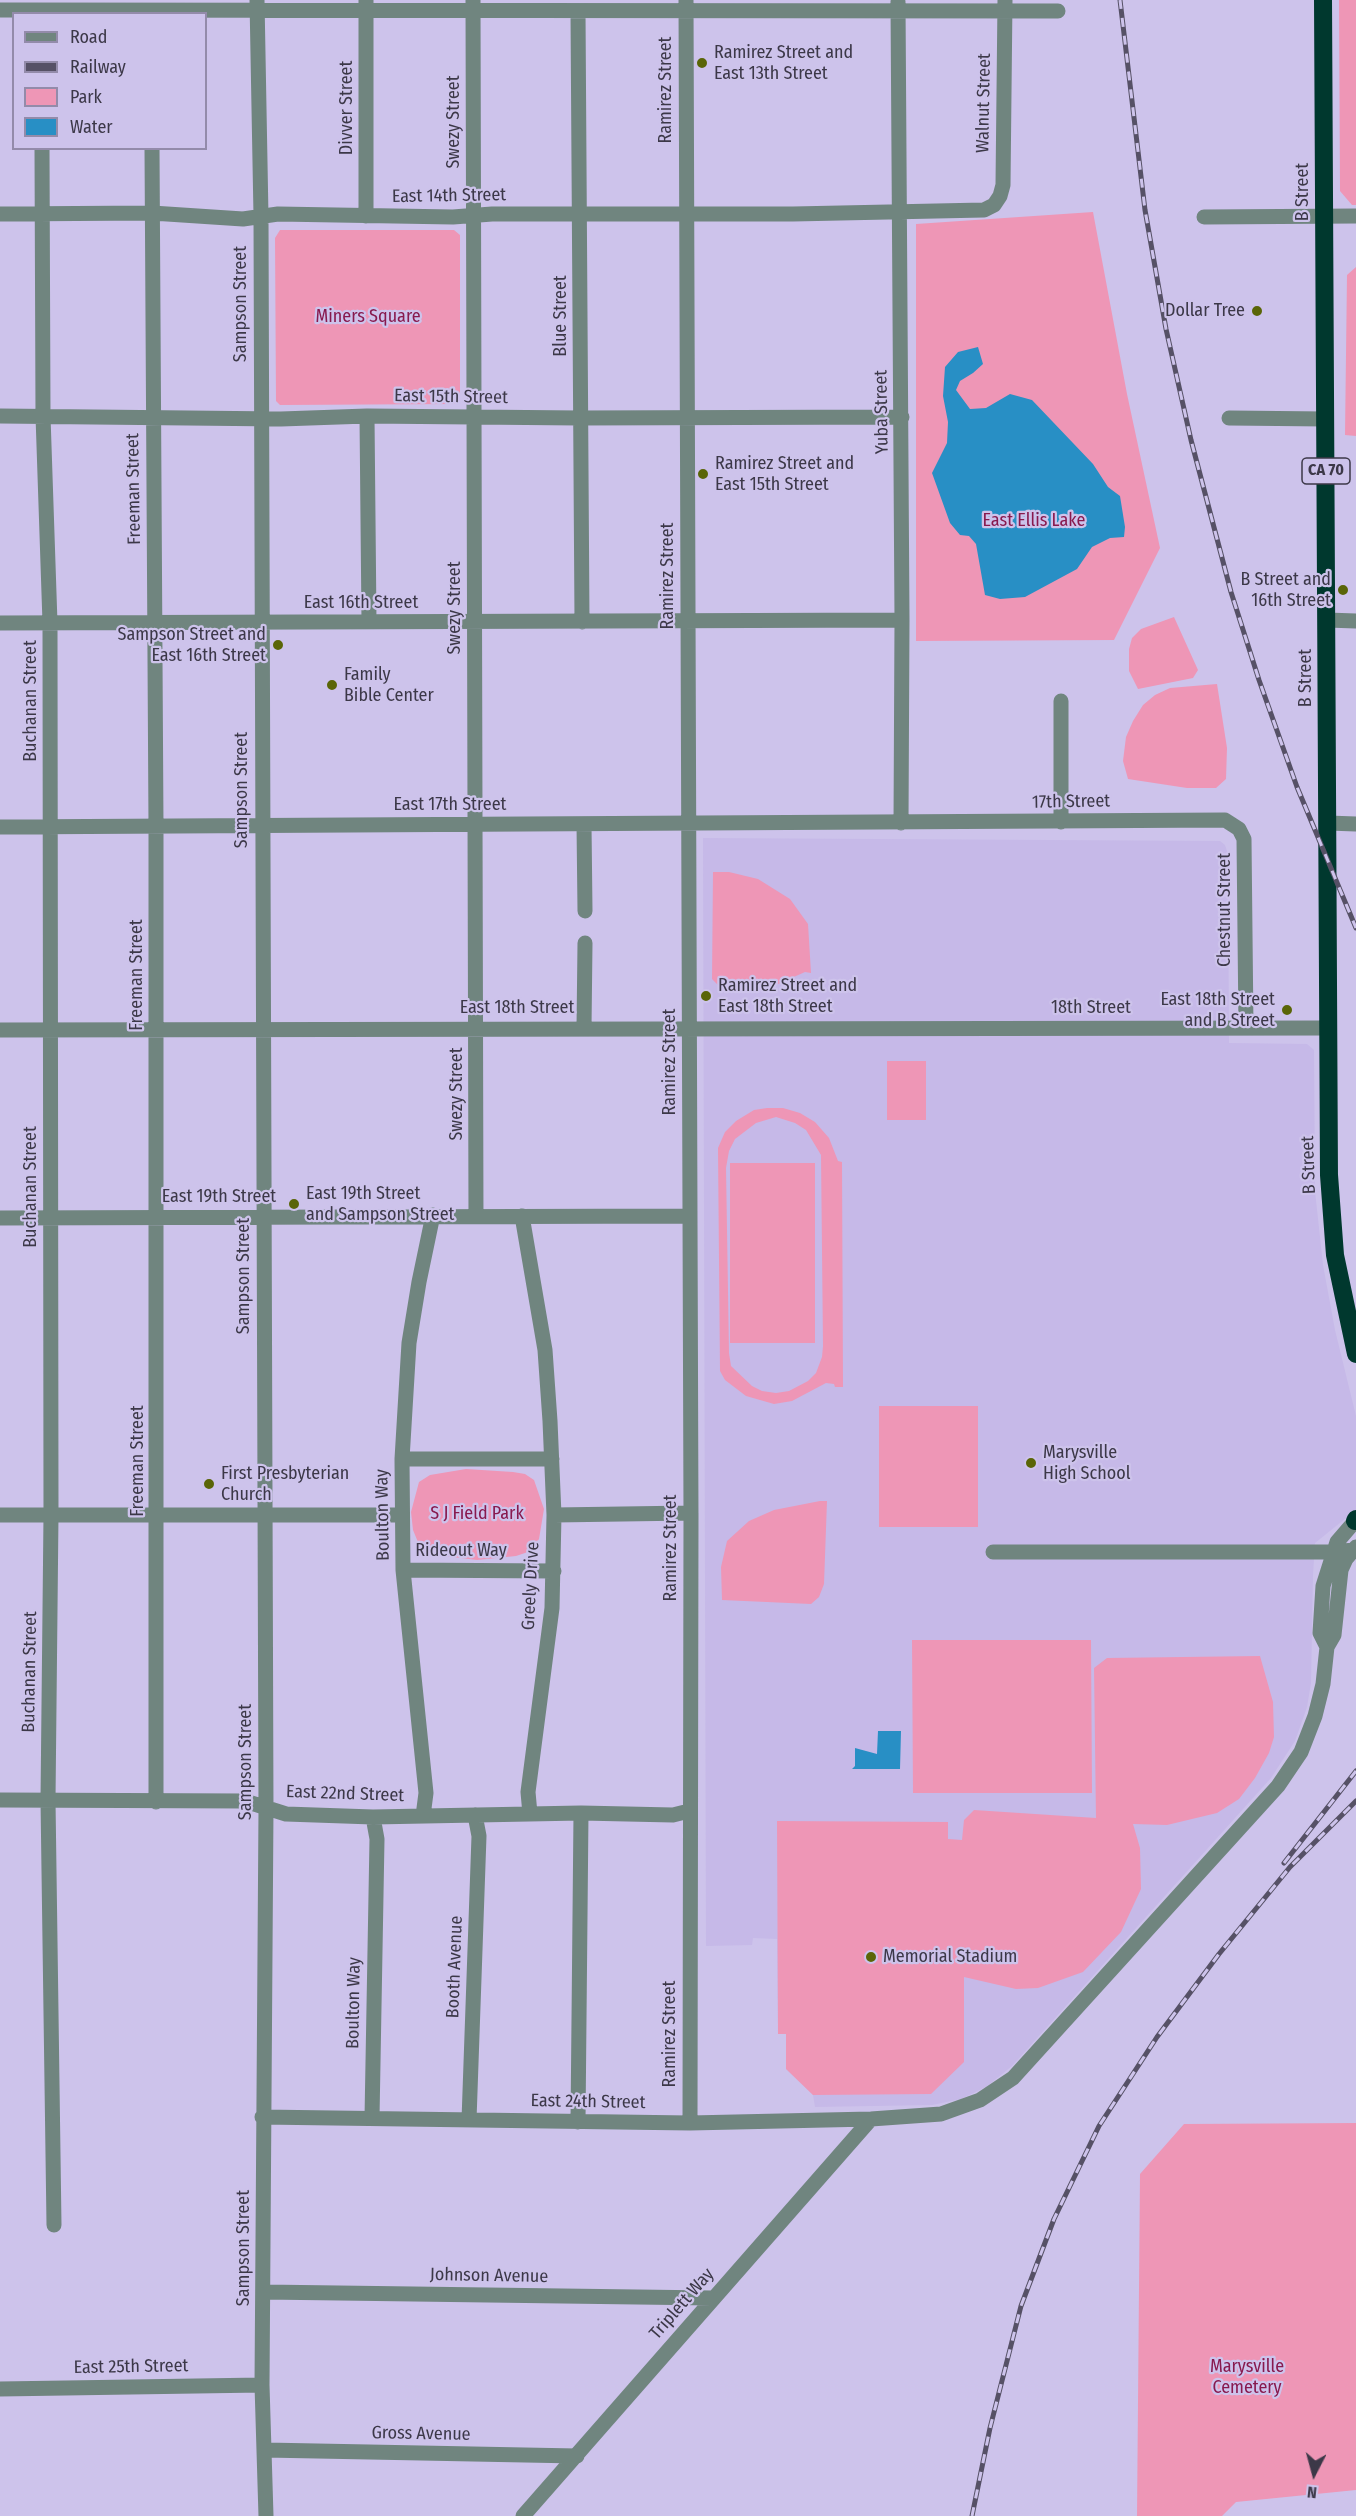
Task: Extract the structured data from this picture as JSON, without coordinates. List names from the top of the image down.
{
  "streets": {
    "highway": ["B Street", "CA 70"],
    "street": [
      "Ramirez Street",
      "Walnut Street",
      "Divver Street",
      "Swezy Street",
      "East 14th Street",
      "Sampson Street",
      "Blue Street",
      "East 15th Street",
      "Yuba Street",
      "Freeman Street",
      "East 16th Street",
      "Buchanan Street",
      "17th Street",
      "East 17th Street",
      "Chestnut Street",
      "East 18th Street",
      "18th Street",
      "East 19th Street",
      "Boulton Way",
      "Rideout Way",
      "Greely Drive",
      "East 22nd Street",
      "Booth Avenue",
      "East 24th Street",
      "Johnson Avenue",
      "Triplett Way",
      "East 25th Street",
      "Gross Avenue"
    ]
  },
  "crossings": [
    ["Ramirez Street", "East 14th Street"],
    ["Ramirez Street", "East 15th Street"],
    ["Ramirez Street", "East 16th Street"],
    ["Ramirez Street", "East 17th Street"],
    ["Ramirez Street", "East 18th Street"],
    ["Ramirez Street", "East 19th Street"],
    ["Ramirez Street", "East 22nd Street"],
    ["Ramirez Street", "East 24th Street"],
    ["Walnut Street", "East 14th Street"],
    ["Divver Street", "East 14th Street"],
    ["Swezy Street", "East 14th Street"],
    ["Swezy Street", "East 15th Street"],
    ["Swezy Street", "East 16th Street"],
    ["Swezy Street", "East 17th Street"],
    ["Swezy Street", "East 18th Street"],
    ["Swezy Street", "East 19th Street"],
    ["B Street", "18th Street"],
    ["East 14th Street", "Sampson Street"],
    ["East 14th Street", "Blue Street"],
    ["East 14th Street", "Yuba Street"],
    ["East 14th Street", "Freeman Street"],
    ["East 14th Street", "Buchanan Street"],
    ["Sampson Street", "East 15th Street"],
    ["Sampson Street", "East 16th Street"],
    ["Sampson Street", "East 17th Street"],
    ["Sampson Street", "East 18th Street"],
    ["Sampson Street", "East 19th Street"],
    ["Sampson Street", "East 22nd Street"],
    ["Sampson Street", "East 24th Street"],
    ["Sampson Street", "Johnson Avenue"],
    ["Sampson Street", "East 25th Street"],
    ["Sampson Street", "Gross Avenue"],
    ["Blue Street", "East 15th Street"],
    ["Blue Street", "East 16th Street"],
    ["East 15th Street", "Yuba Street"],
    ["East 15th Street", "Freeman Street"],
    ["East 15th Street", "Buchanan Street"],
    ["Yuba Street", "East 16th Street"],
    ["Yuba Street", "17th Street"],
    ["Yuba Street", "East 17th Street"],
    ["Freeman Street", "East 16th Street"],
    ["Freeman Street", "East 17th Street"],
    ["Freeman Street", "East 18th Street"],
    ["Freeman Street", "East 19th Street"],
    ["Freeman Street", "East 22nd Street"],
    ["East 16th Street", "Buchanan Street"],
    ["Buchanan Street", "East 17th Street"],
    ["Buchanan Street", "East 18th Street"],
    ["Buchanan Street", "East 19th Street"],
    ["Buchanan Street", "East 22nd Street"],
    ["17th Street", "East 17th Street"],
    ["17th Street", "Chestnut Street"],
    ["Chestnut Street", "18th Street"],
    ["East 18th Street", "18th Street"],
    ["East 19th Street", "Boulton Way"],
    ["East 19th Street", "Greely Drive"],
    ["Boulton Way", "Rideout Way"],
    ["Boulton Way", "East 22nd Street"],
    ["Boulton Way", "East 24th Street"],
    ["Rideout Way", "Greely Drive"],
    ["Greely Drive", "East 22nd Street"],
    ["East 22nd Street", "Booth Avenue"],
    ["Booth Avenue", "East 24th Street"],
    ["East 24th Street", "Triplett Way"],
    ["Johnson Avenue", "Triplett Way"],
    ["Triplett Way", "Gross Avenue"]
  ],
  "parks": [
    "Miners Square",
    "East Ellis Lake",
    "S J Field Park",
    "Marysville Cemetery"
  ],
  "places": [
    "Ramirez Street and East 13th Street",
    "Dollar Tree",
    "Ramirez Street and East 15th Street",
    "B Street and 16th Street",
    "Sampson Street and East 16th Street",
    "Family Bible Center",
    "Ramirez Street and East 18th Street",
    "East 18th Street and B Street",
    "East 19th Street and Sampson Street",
    "Marysville High School",
    "First Presbyterian Church",
    "Memorial Stadium"
  ],
  "legend": [
    "Road",
    "Railway",
    "Park",
    "Water"
  ],
  "north": "bottom"
}
